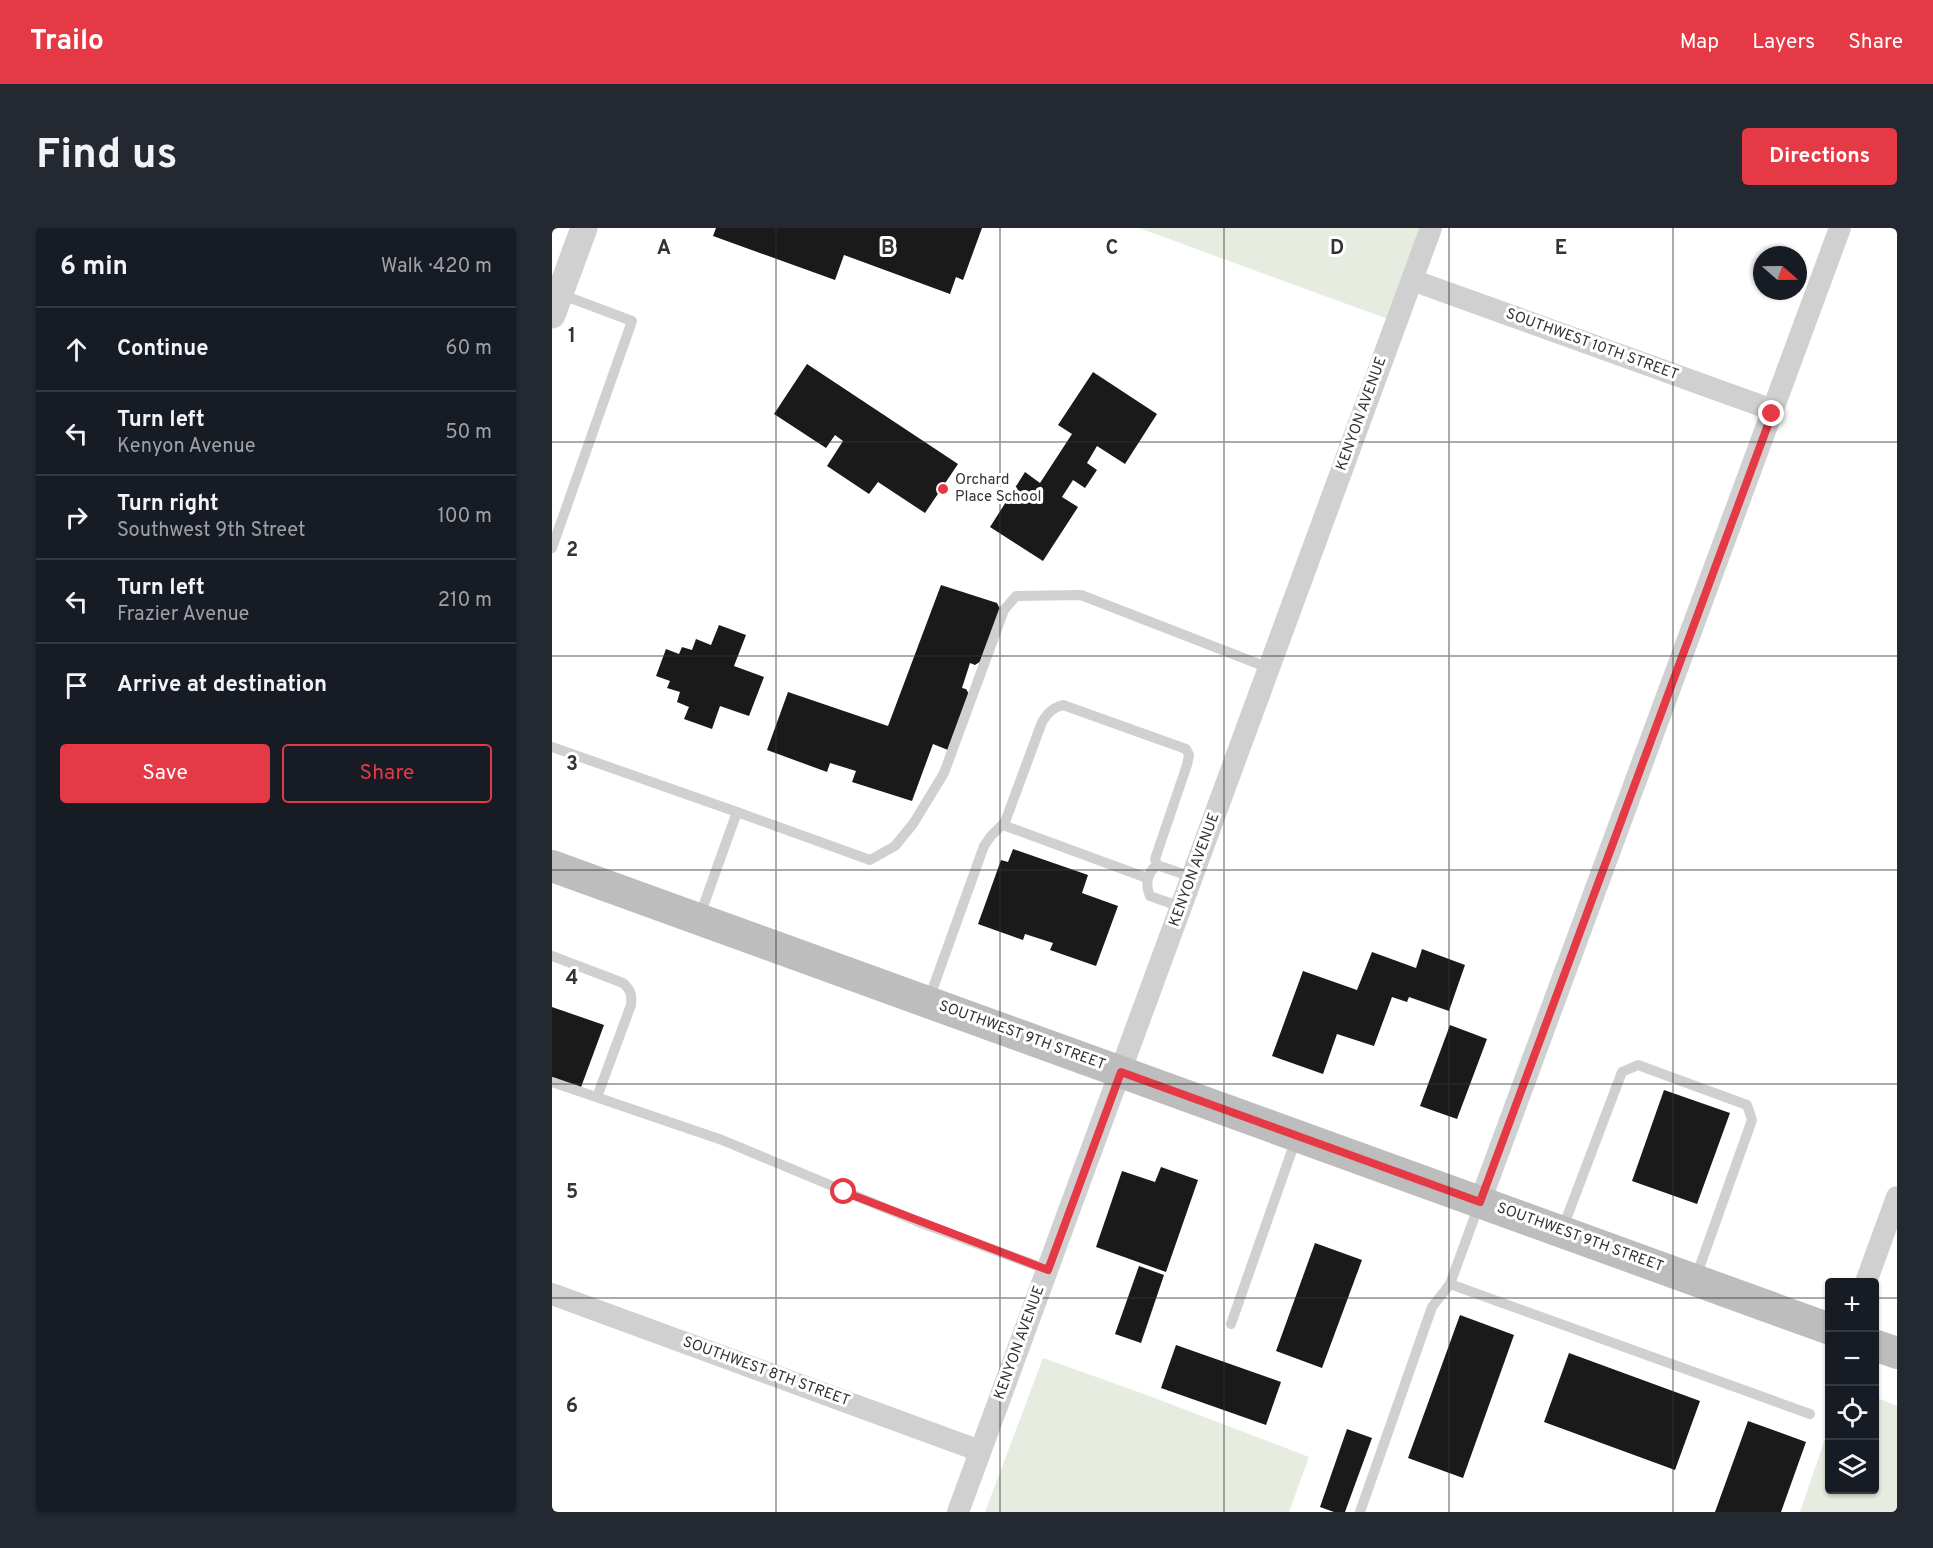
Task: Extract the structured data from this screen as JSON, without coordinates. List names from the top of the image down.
{
  "streets": {
    "main road": ["SOUTHWEST 9TH STREET"],
    "street": ["SOUTHWEST 10TH STREET", "KENYON AVENUE", "SOUTHWEST 8TH STREET"]
  },
  "crossings": [
    ["SOUTHWEST 10TH STREET", "KENYON AVENUE"],
    ["KENYON AVENUE", "SOUTHWEST 9TH STREET"],
    ["KENYON AVENUE", "SOUTHWEST 8TH STREET"]
  ],
  "places": ["Orchard Place School"],
  "north": "right",
  "page": {
    "header": "Trailo",
    "nav": ["Map", "Layers", "Share"],
    "buttons": [
      "Directions",
      ["Save", "Share"]
    ],
    "title": "Find us",
    "heading": ["6 min", "Walk · 420 m"],
    "list": [
      ["Continue", "60 m"],
      ["Turn left", "Kenyon Avenue", "50 m"],
      ["Turn right", "Southwest 9th Street", "100 m"],
      ["Turn left", "Frazier Avenue", "210 m"],
      "Arrive at destination"
    ],
    "map_buttons": ["+", "−"]
  },
  "grid": {
    "columns": [
      "A",
      "B",
      "C",
      "D",
      "E"
    ],
    "rows": [
      "1",
      "2",
      "3",
      "4",
      "5",
      "6"
    ]
  }
}
